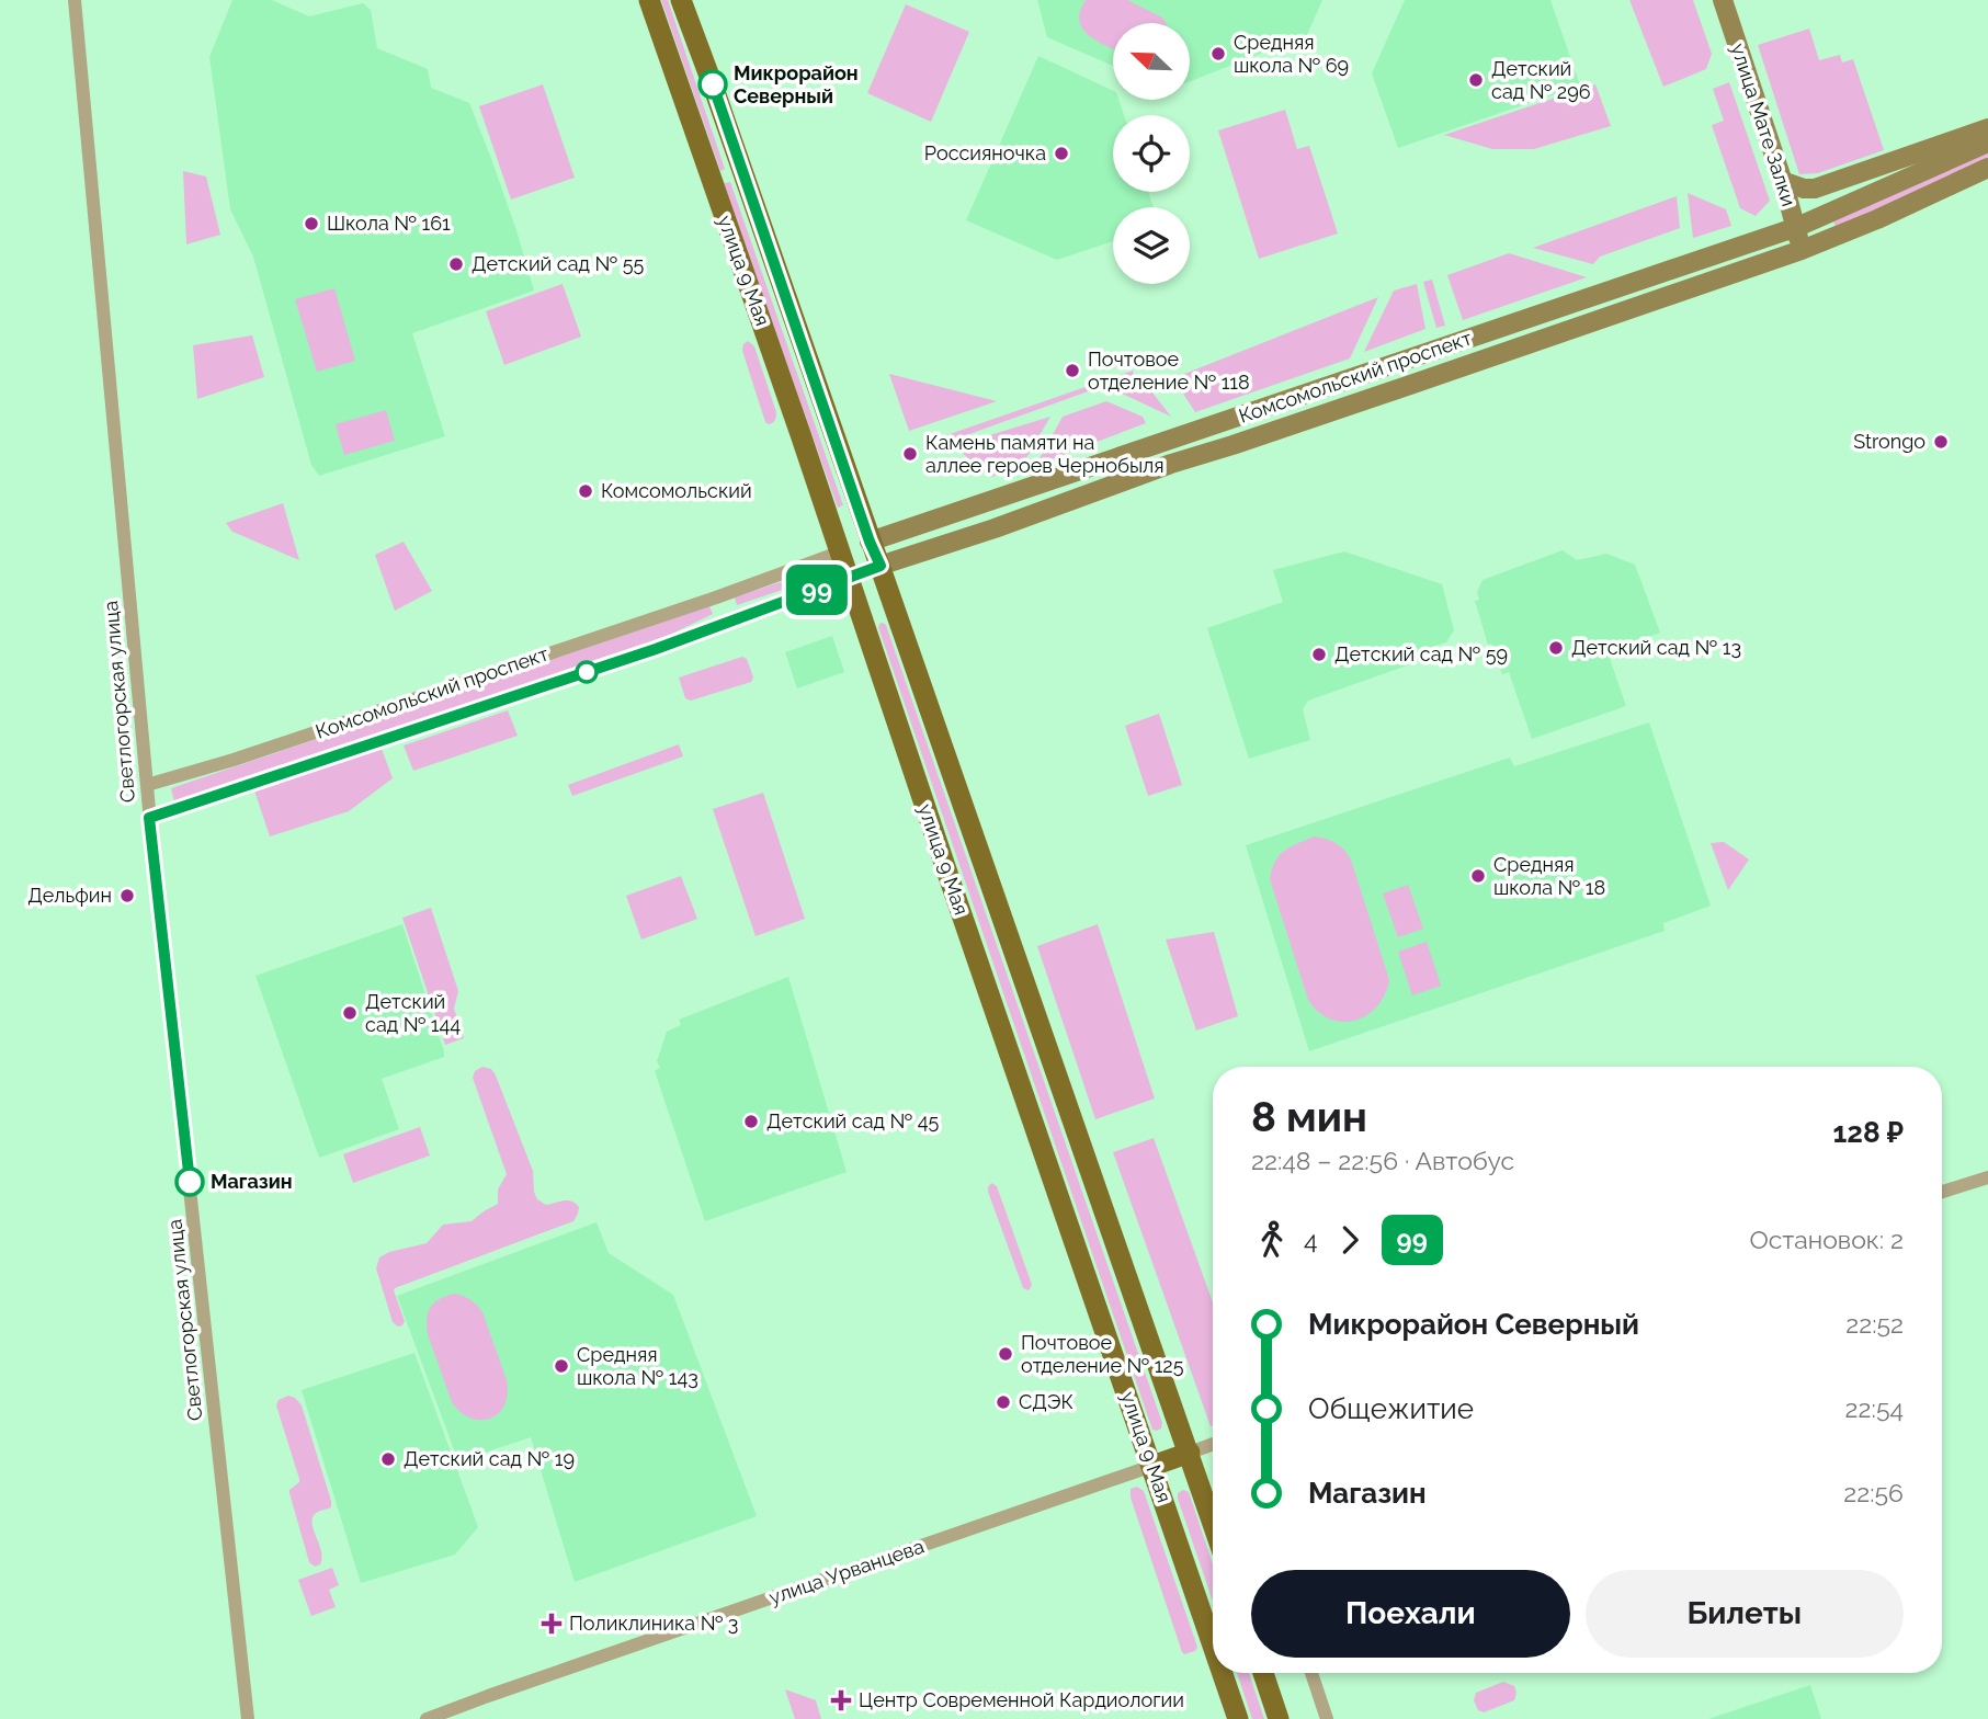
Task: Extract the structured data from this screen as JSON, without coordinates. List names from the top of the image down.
{
  "streets": {
    "main road": [
      "улица Мате Залки",
      "улица 9 Мая",
      "Комсомольский проспект",
      "улица Урванцева"
    ],
    "street": ["Светлогорская улица"]
  },
  "crossings": [
    ["улица Мате Залки", "Комсомольский проспект"],
    ["улица 9 Мая", "Комсомольский проспект"],
    ["улица 9 Мая", "улица Урванцева"],
    ["Комсомольский проспект", "Светлогорская улица"]
  ],
  "places": {
    "other": [
      "Средняя школа № 69",
      "Детский сад № 296",
      "Микрорайон Северный",
      "Россияночка",
      "Школа № 161",
      "Детский сад № 55",
      "Почтовое отделение № 118",
      "Strongo",
      "Камень памяти на аллее героев Чернобыля",
      "Комсомольский",
      "Детский сад № 13",
      "Детский сад № 59",
      "Средняя школа № 18",
      "Дельфин",
      "Детский сад № 144",
      "Детский сад № 45",
      "Магазин",
      "Почтовое отделение № 125",
      "Средняя школа № 143",
      "СДЭК",
      "Детский сад № 19"
    ],
    "health": ["Поликлиника № 3", "Центр Современной Кардиологии"]
  },
  "lines": ["bus line 99"],
  "north": "top left",
  "page": {
    "on_map": "99",
    "heading": ["8 мин", "22:48 – 22:56 · Автобус", "128 ₽"],
    "legs": ["4", "99", "Остановок: 2"],
    "list": [
      {
        "name": "Микрорайон Северный",
        "value": "22:52"
      },
      {
        "name": "Общежитие",
        "value": "22:54"
      },
      {
        "name": "Магазин",
        "value": "22:56"
      }
    ],
    "buttons": ["Поехали", "Билеты"]
  }
}
